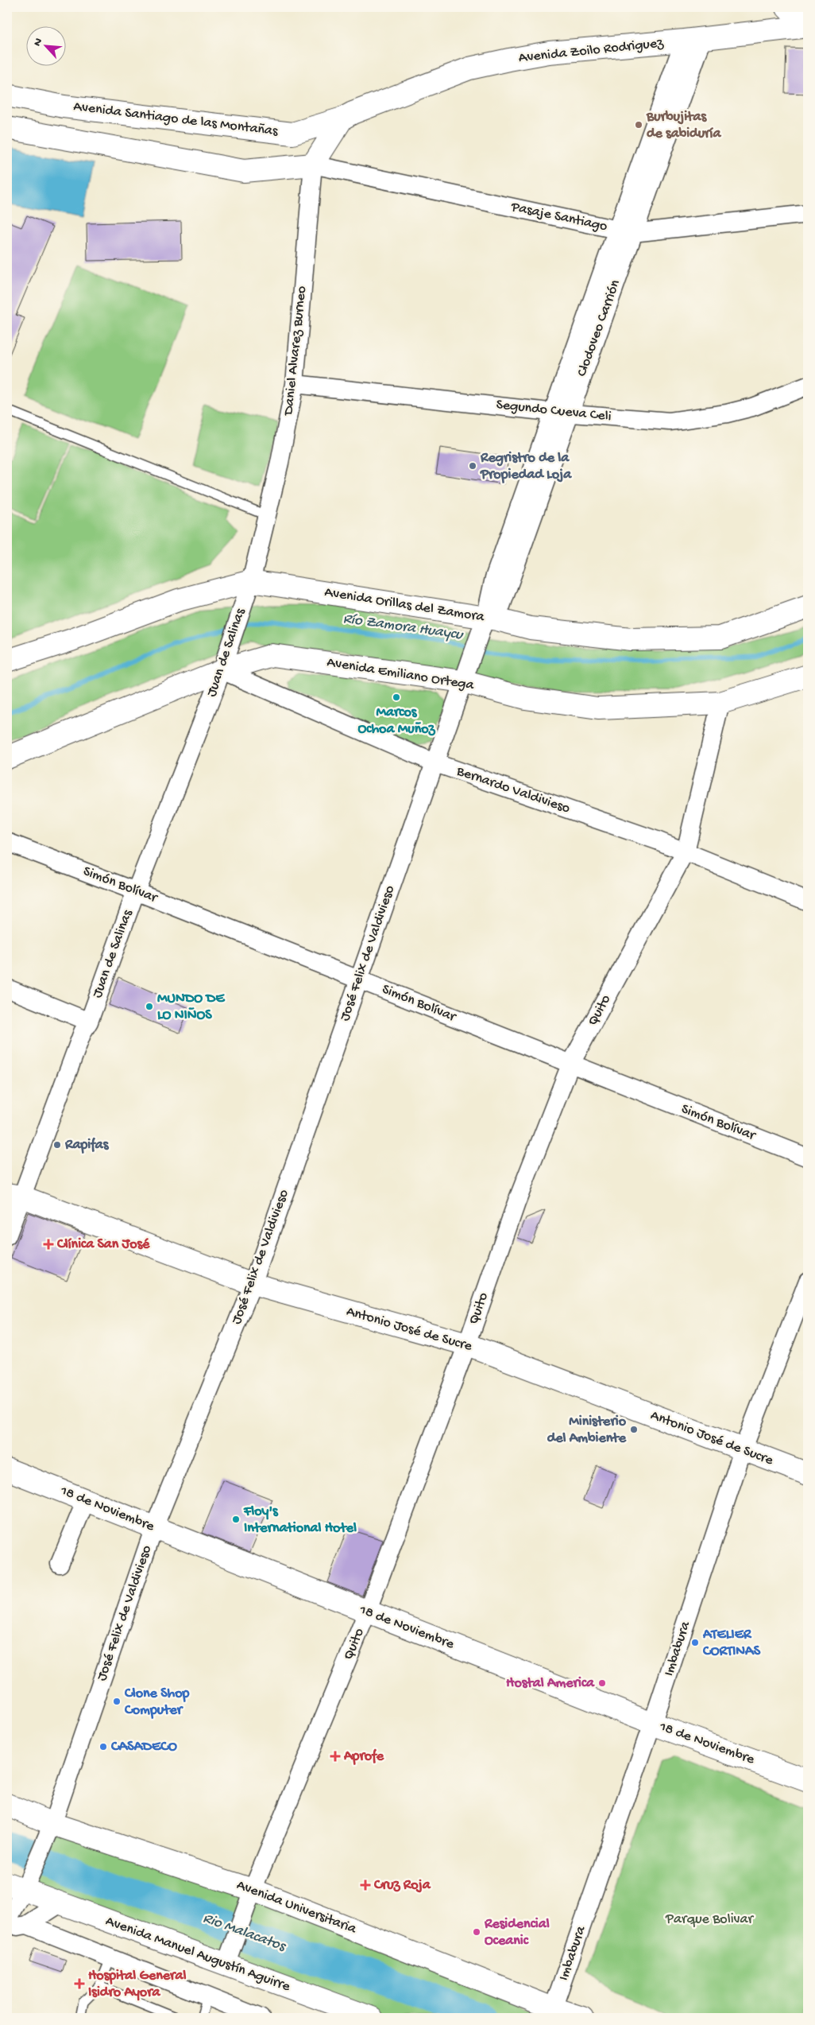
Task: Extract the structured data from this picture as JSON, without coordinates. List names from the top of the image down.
{
  "streets": {
    "main road": [
      "Avenida Zoilo Rodriguez",
      "Avenida Santiago de las Montañas",
      "Avenida Orillas del Zamora",
      "Avenida Emiliano Ortega",
      "Antonio José de Sucre",
      "18 de Noviembre",
      "Avenida Universitaria",
      "Avenida Manuel Augustín Aguirre"
    ],
    "street": [
      "Pasaje Santiago",
      "Clodoveo Carrión",
      "Daniel Alvarez Burneo",
      "Segundo Cueva Celi",
      "Juan de Salinas",
      "Bernardo Valdivieso",
      "Simón Bolívar",
      "José Felix de Valdivieso",
      "Quito",
      "Imbabura"
    ]
  },
  "crossings": [
    ["Avenida Zoilo Rodriguez", "Avenida Santiago de las Montañas"],
    ["Avenida Zoilo Rodriguez", "Clodoveo Carrión"],
    ["Pasaje Santiago", "Clodoveo Carrión"],
    ["Pasaje Santiago", "Daniel Alvarez Burneo"],
    ["Clodoveo Carrión", "Segundo Cueva Celi"],
    ["Clodoveo Carrión", "Avenida Orillas del Zamora"],
    ["Clodoveo Carrión", "José Felix de Valdivieso"],
    ["Daniel Alvarez Burneo", "Segundo Cueva Celi"],
    ["Daniel Alvarez Burneo", "Avenida Orillas del Zamora"],
    ["Daniel Alvarez Burneo", "Juan de Salinas"],
    ["Avenida Orillas del Zamora", "Juan de Salinas"],
    ["Avenida Orillas del Zamora", "José Felix de Valdivieso"],
    ["Juan de Salinas", "Avenida Emiliano Ortega"],
    ["Juan de Salinas", "Bernardo Valdivieso"],
    ["Juan de Salinas", "Simón Bolívar"],
    ["Juan de Salinas", "Antonio José de Sucre"],
    ["Avenida Emiliano Ortega", "Bernardo Valdivieso"],
    ["Avenida Emiliano Ortega", "José Felix de Valdivieso"],
    ["Avenida Emiliano Ortega", "Quito"],
    ["Bernardo Valdivieso", "José Felix de Valdivieso"],
    ["Bernardo Valdivieso", "Quito"],
    ["Simón Bolívar", "José Felix de Valdivieso"],
    ["Simón Bolívar", "Quito"],
    ["José Felix de Valdivieso", "Antonio José de Sucre"],
    ["José Felix de Valdivieso", "18 de Noviembre"],
    ["José Felix de Valdivieso", "Avenida Universitaria"],
    ["José Felix de Valdivieso", "Avenida Manuel Augustín Aguirre"],
    ["Quito", "Antonio José de Sucre"],
    ["Quito", "18 de Noviembre"],
    ["Quito", "Avenida Universitaria"],
    ["Quito", "Avenida Manuel Augustín Aguirre"],
    ["Antonio José de Sucre", "Imbabura"],
    ["18 de Noviembre", "Imbabura"],
    ["Imbabura", "Avenida Universitaria"]
  ],
  "water": ["Río Zamora Huaycu", "Rio Malacatos"],
  "parks": ["Parque Bolivar"],
  "places": {
    "other": [
      "Burbujitas de sabiduría",
      "Regristro de la Propiedad Loja",
      "Marcos Ochoa Muñoz",
      "MUNDO DE LO NIÑOS",
      "Rapifas",
      "Ministerio del Ambiente",
      "Floy's International Hotel",
      "ATELIER CORTINAS",
      "Hostal America",
      "Clone Shop Computer",
      "CASADECO",
      "Residencial Oceanic"
    ],
    "health": [
      "Clínica San José",
      "Aprofe",
      "Cruz Roja",
      "Hospital General Isidro Ayora"
    ]
  },
  "north": "top left"
}
